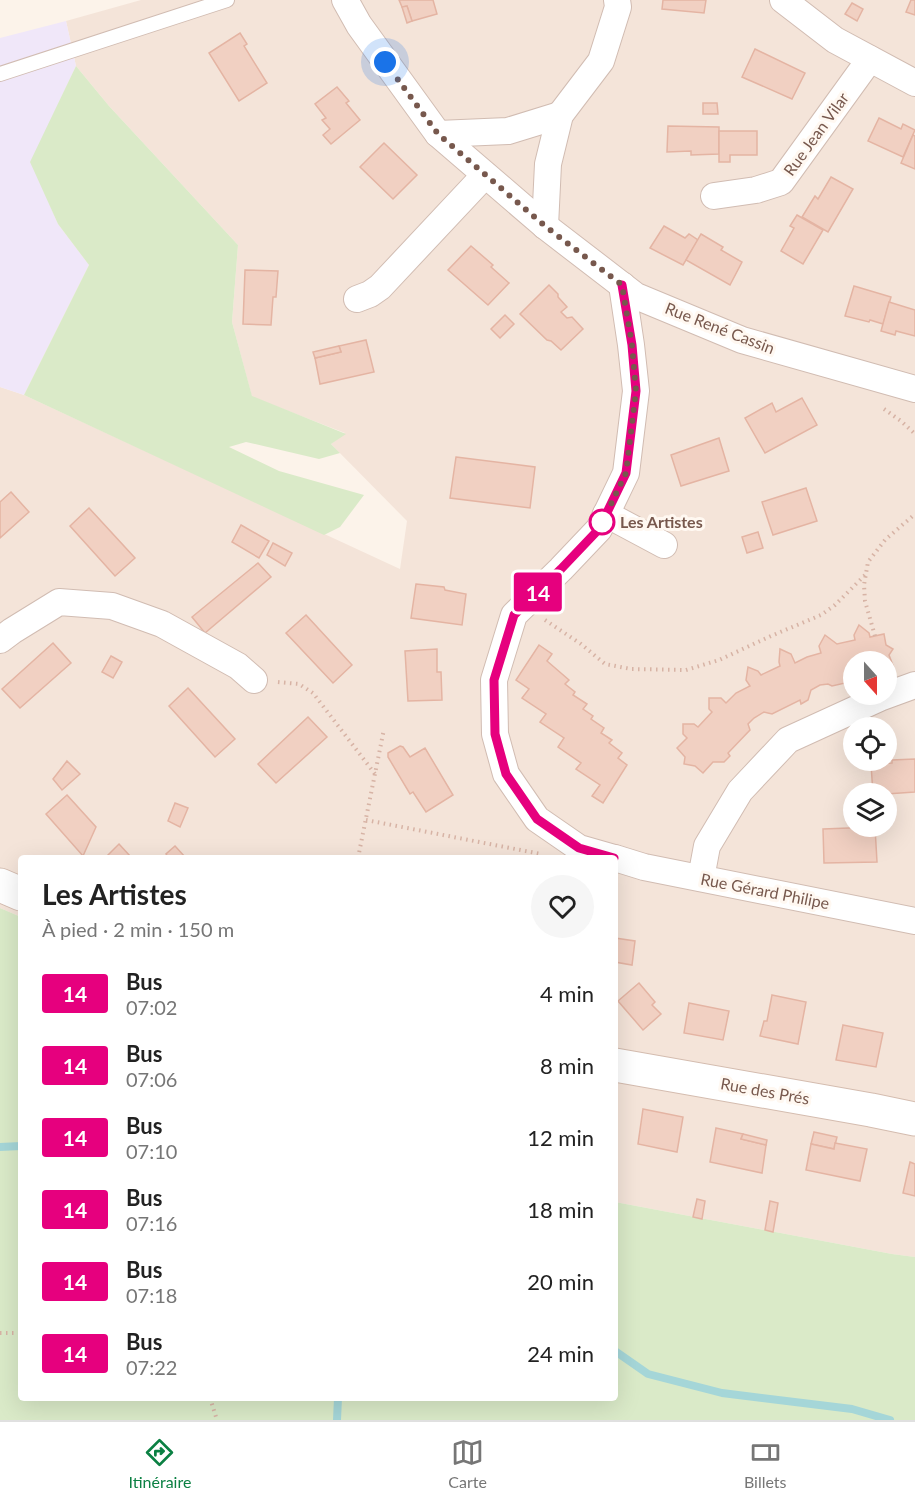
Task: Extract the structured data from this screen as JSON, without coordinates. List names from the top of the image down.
{
  "streets": {
    "street": [
      "Rue Jean Vilar",
      "Rue René Cassin",
      "Rue Gérard Philipe",
      "Rue des Prés"
    ]
  },
  "crossings": [
    ["Rue René Cassin", "Rue Gérard Philipe"]
  ],
  "places": ["Les Artistes"],
  "lines": ["bus line 14"],
  "north": "bottom",
  "page": {
    "on_map": "14",
    "heading": ["Les Artistes", "À pied · 2 min · 150 m"],
    "list": [
      {
        "mark": "14",
        "name": "Bus",
        "note": "07:02",
        "value": "4 min"
      },
      {
        "mark": "14",
        "name": "Bus",
        "note": "07:06",
        "value": "8 min"
      },
      {
        "mark": "14",
        "name": "Bus",
        "note": "07:10",
        "value": "12 min"
      },
      {
        "mark": "14",
        "name": "Bus",
        "note": "07:16",
        "value": "18 min"
      },
      {
        "mark": "14",
        "name": "Bus",
        "note": "07:18",
        "value": "20 min"
      },
      {
        "mark": "14",
        "name": "Bus",
        "note": "07:22",
        "value": "24 min"
      }
    ],
    "tabs": ["Itinéraire", "Carte", "Billets"]
  }
}
